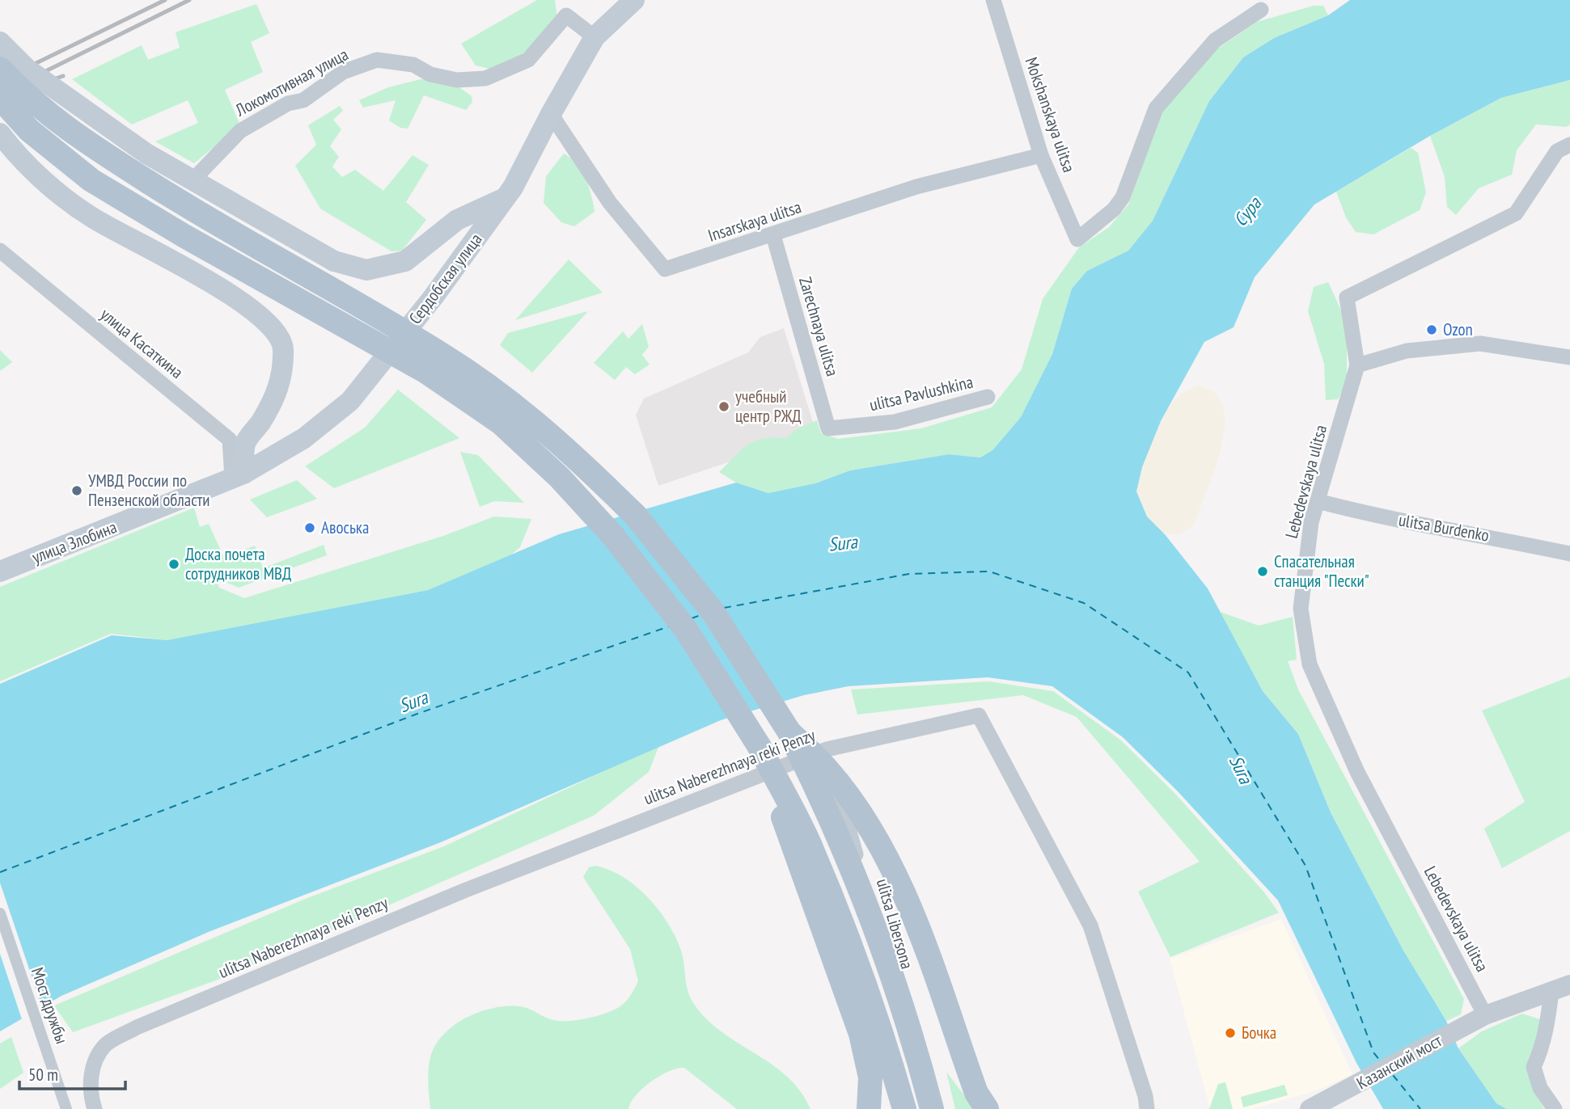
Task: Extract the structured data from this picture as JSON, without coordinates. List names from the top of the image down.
{
  "streets": {
    "main road": ["Сердобская улица", "улица Злобина"],
    "street": [
      "Локомотивная улица",
      "Mokshanskaya ulitsa",
      "Insarskaya ulitsa",
      "Zarechnaya ulitsa",
      "улица Касаткина",
      "ulitsa Pavlushkina",
      "Lebedevskaya ulitsa",
      "ulitsa Burdenko",
      "ulitsa Naberezhnaya reki Penzy",
      "ulitsa Libersona",
      "Мост дружбы",
      "Казанский мост"
    ]
  },
  "crossings": [
    ["Локомотивная улица", "Сердобская улица"],
    ["Mokshanskaya ulitsa", "Insarskaya ulitsa"],
    ["Insarskaya ulitsa", "Сердобская улица"],
    ["Insarskaya ulitsa", "Zarechnaya ulitsa"],
    ["Сердобская улица", "улица Касаткина"],
    ["Сердобская улица", "улица Злобина"],
    ["Zarechnaya ulitsa", "ulitsa Pavlushkina"],
    ["улица Касаткина", "улица Злобина"],
    ["Lebedevskaya ulitsa", "ulitsa Burdenko"],
    ["Lebedevskaya ulitsa", "Казанский мост"],
    ["ulitsa Naberezhnaya reki Penzy", "ulitsa Libersona"]
  ],
  "water": ["Сура", "Sura"],
  "places": [
    "Ozon",
    "учебный центр РЖД",
    "УМВД России по Пензенской области",
    "Авоська",
    "Доска почета сотрудников МВД",
    "Спасательная станция \"Пески\"",
    "Бочка"
  ],
  "scale_bar": "50 m"
}
